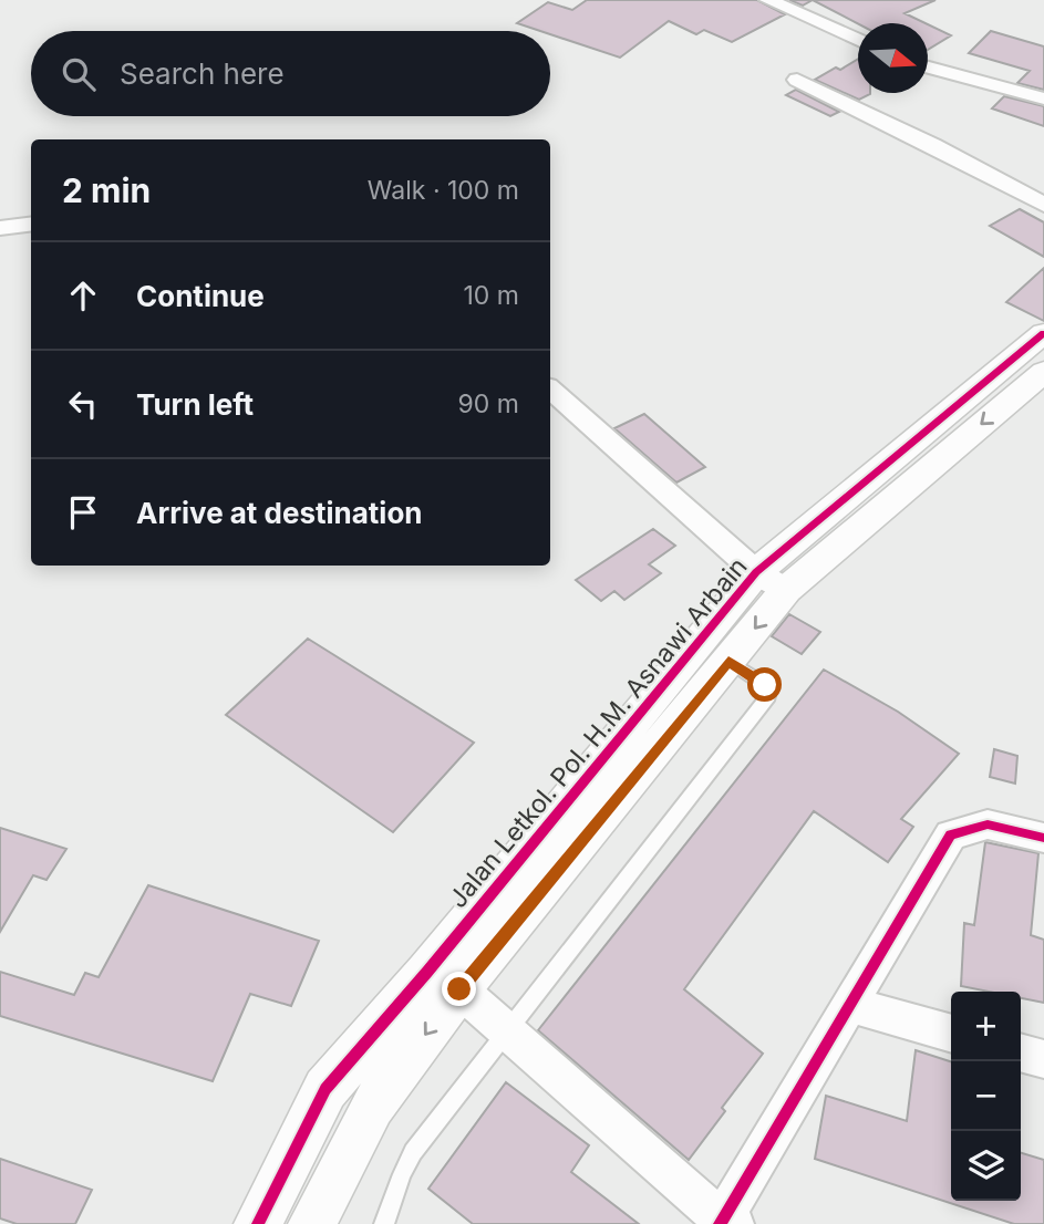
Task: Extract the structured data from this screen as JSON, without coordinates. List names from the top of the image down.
{
  "streets": {
    "street": ["Jalan Letkol. Pol. H.M. Asnawi Arbain"]
  },
  "north": "right",
  "page": {
    "search": "Search here",
    "heading": ["2 min", "Walk · 100 m"],
    "list": [
      ["Continue", "10 m"],
      ["Turn left", "90 m"],
      "Arrive at destination"
    ],
    "map_buttons": ["+", "−"]
  }
}
